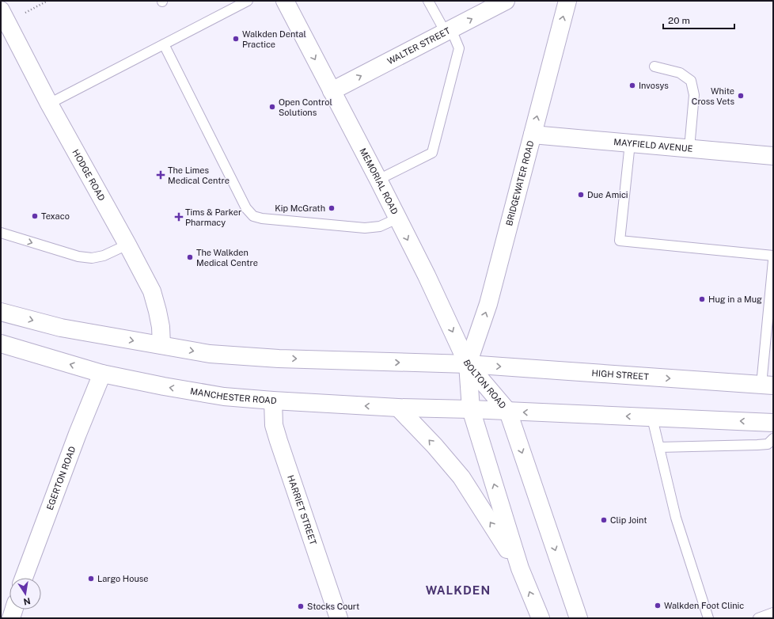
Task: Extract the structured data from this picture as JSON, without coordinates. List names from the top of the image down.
{
  "streets": {
    "main road": [
      "WALTER STREET",
      "MAYFIELD AVENUE",
      "HODGE ROAD",
      "MEMORIAL ROAD",
      "BRIDGEWATER ROAD",
      "HIGH STREET",
      "BOLTON ROAD",
      "MANCHESTER ROAD",
      "EGERTON ROAD",
      "HARRIET STREET"
    ]
  },
  "crossings": [
    ["WALTER STREET", "MEMORIAL ROAD"],
    ["MAYFIELD AVENUE", "BRIDGEWATER ROAD"],
    ["MEMORIAL ROAD", "BRIDGEWATER ROAD"],
    ["MEMORIAL ROAD", "HIGH STREET"],
    ["MEMORIAL ROAD", "BOLTON ROAD"],
    ["BRIDGEWATER ROAD", "HIGH STREET"],
    ["BRIDGEWATER ROAD", "BOLTON ROAD"],
    ["HIGH STREET", "BOLTON ROAD"],
    ["BOLTON ROAD", "MANCHESTER ROAD"],
    ["MANCHESTER ROAD", "EGERTON ROAD"],
    ["MANCHESTER ROAD", "HARRIET STREET"]
  ],
  "one_way": ["WALTER STREET", "MEMORIAL ROAD", "BRIDGEWATER ROAD"],
  "districts": ["WALKDEN"],
  "places": {
    "other": [
      "Walkden Dental Practice",
      "Invosys",
      "White Cross Vets",
      "Open Control Solutions",
      "Due Amici",
      "Kip McGrath",
      "Texaco",
      "The Walkden Medical Centre",
      "Hug in a Mug",
      "Clip Joint",
      "Largo House",
      "Walkden Foot Clinic",
      "Stocks Court"
    ],
    "health": ["The Limes Medical Centre", "Tims & Parker Pharmacy"]
  },
  "scale_bar": "20 m",
  "north": "bottom"
}
